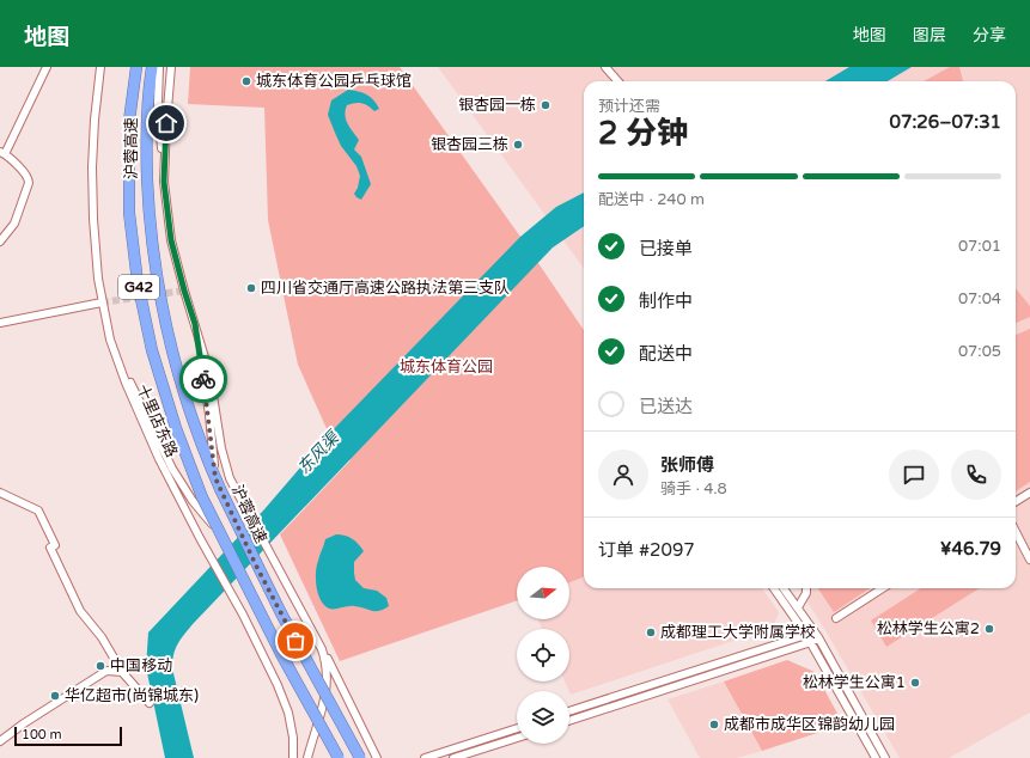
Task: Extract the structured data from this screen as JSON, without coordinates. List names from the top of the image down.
{
  "streets": {
    "highway": ["沪蓉高速", "G42"],
    "street": ["十里店东路"]
  },
  "water": ["东风渠"],
  "parks": ["城东体育公园"],
  "places": [
    "城东体育公园乒乓球馆",
    "银杏园一栋",
    "银杏园三栋",
    "四川省交通厅高速公路执法第三支队",
    "松林学生公寓2",
    "成都理工大学附属学校",
    "中国移动",
    "松林学生公寓1",
    "华亿超市(尚锦城东)",
    "成都市成华区锦韵幼儿园"
  ],
  "scale_bar": "100 m",
  "north": "right",
  "page": {
    "header": "地图",
    "nav": ["地图", "图层", "分享"],
    "heading": ["2 分钟", "预计还需", "07:26–07:31"],
    "panel": [
      "张师傅",
      "骑手 · 4.8",
      "订单 #2097",
      "¥46.79"
    ],
    "bar": "配送中 · 240 m",
    "list": [
      ["已接单", "07:01"],
      ["制作中", "07:04"],
      ["配送中", "07:05"],
      "已送达"
    ],
    "scale": "100 m"
  }
}
